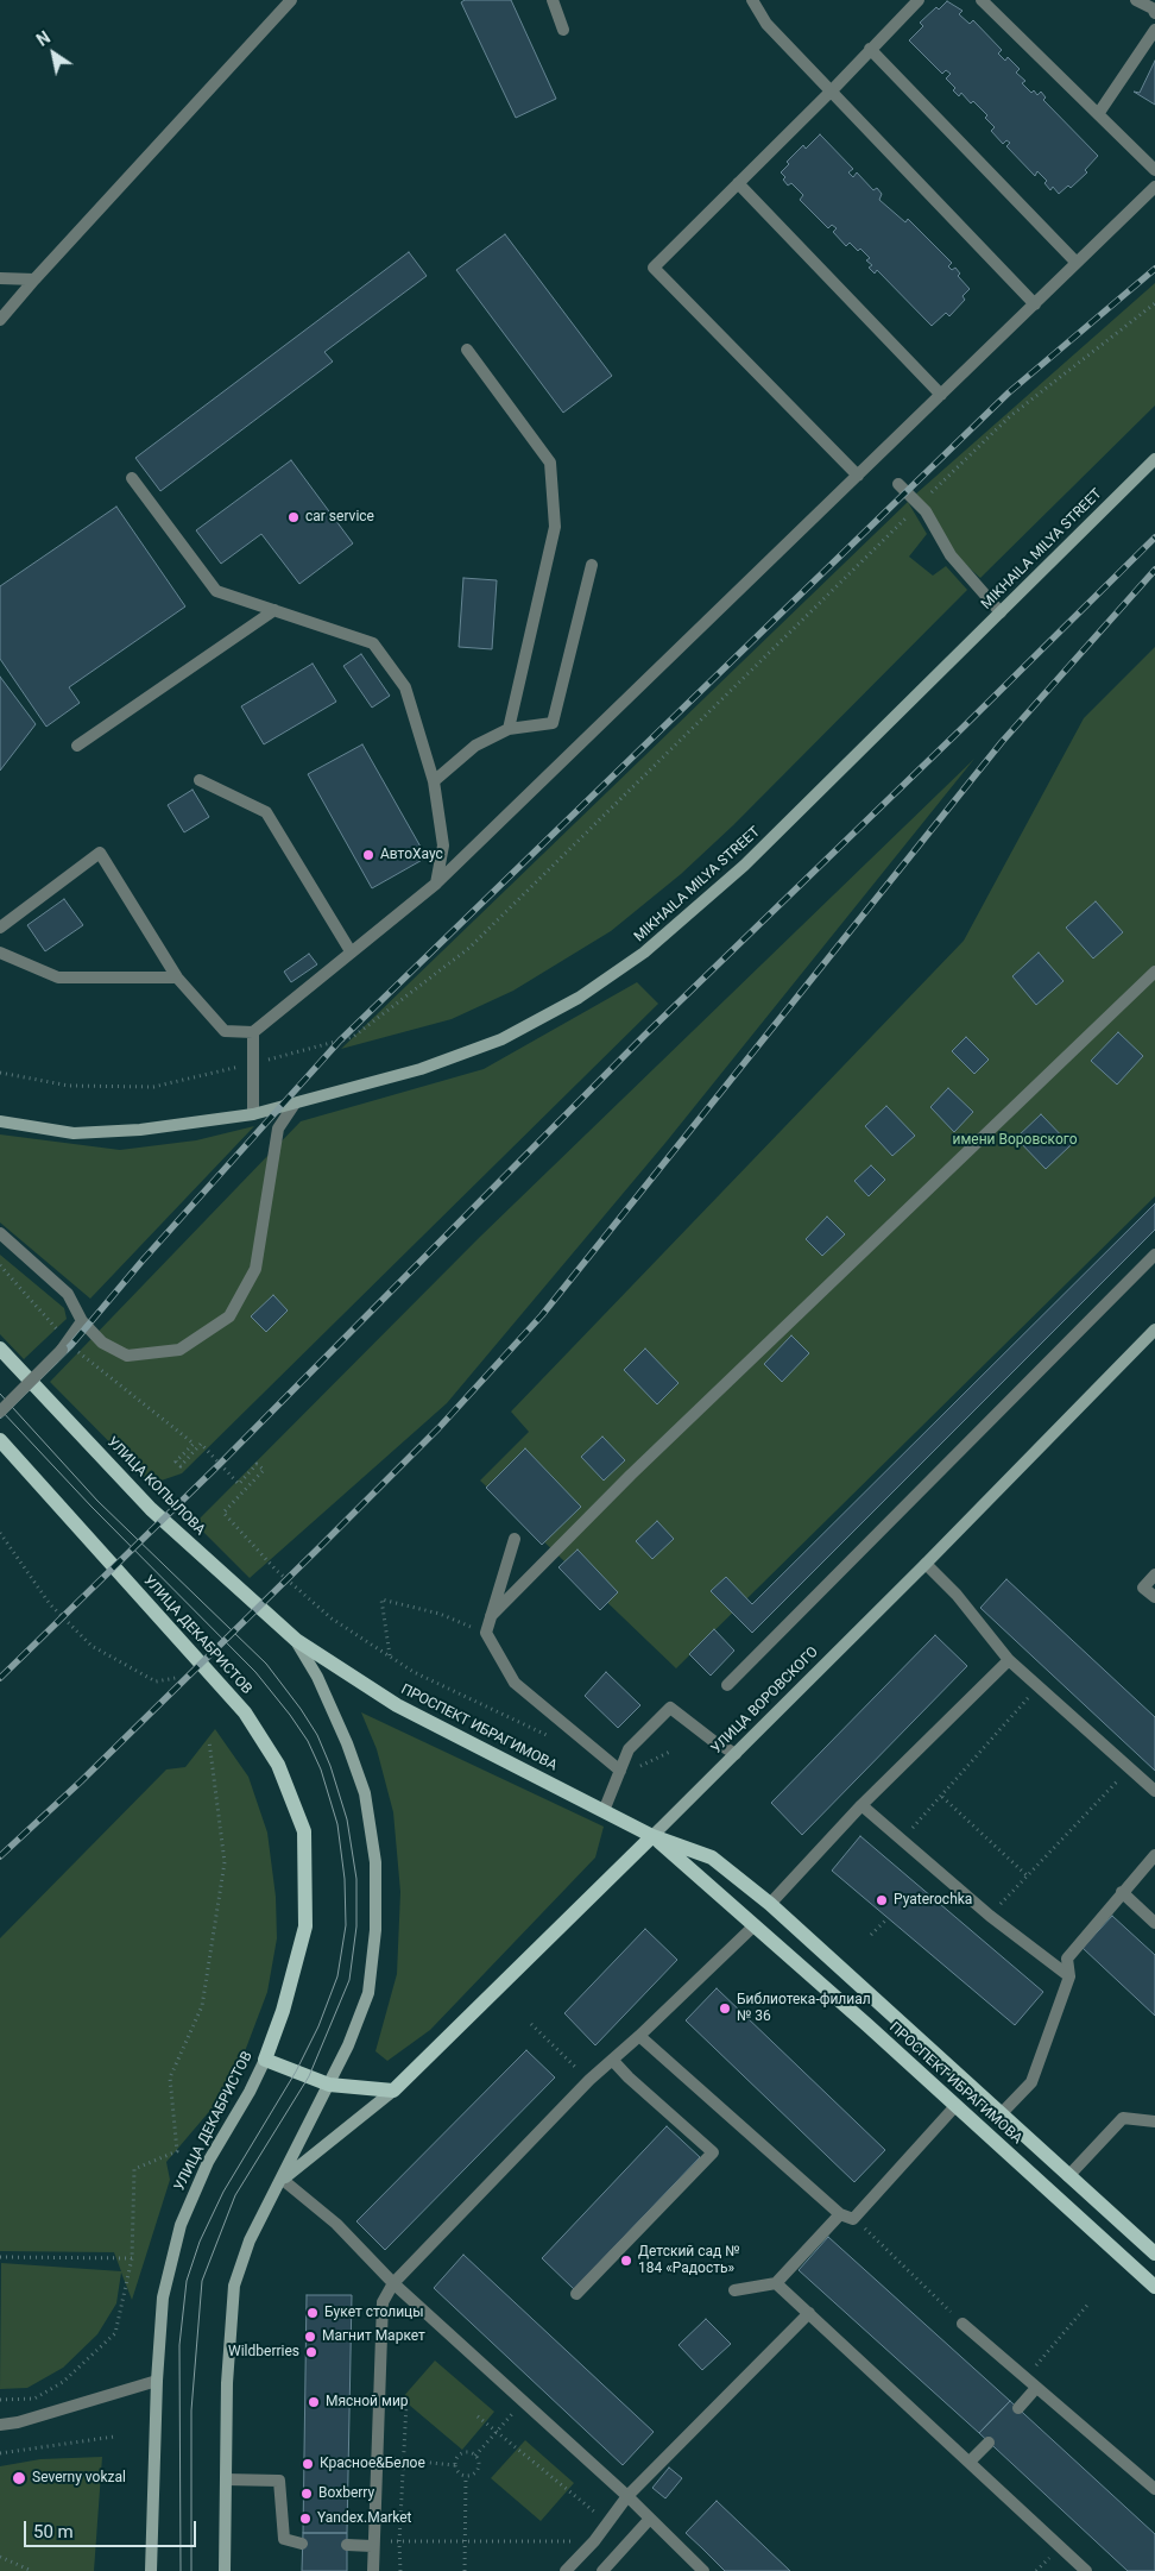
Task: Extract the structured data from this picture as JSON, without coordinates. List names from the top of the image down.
{
  "streets": {
    "main road": [
      "MIKHAILA MILYA STREET",
      "УЛИЦА КОПЫЛОВА",
      "УЛИЦА ДЕКАБРИСТОВ",
      "УЛИЦА ВОРОВСКОГО",
      "ПРОСПЕКТ ИБРАГИМОВА"
    ]
  },
  "crossings": [
    ["УЛИЦА КОПЫЛОВА", "ПРОСПЕКТ ИБРАГИМОВА"],
    ["УЛИЦА ВОРОВСКОГО", "ПРОСПЕКТ ИБРАГИМОВА"]
  ],
  "parks": ["имени Воровского"],
  "places": [
    "car service",
    "АвтоХаус",
    "Pyaterochka",
    "Библиотека-филиал № 36",
    "Детский сад № 184 «Радость»",
    "Букет столицы",
    "Магнит Маркет",
    "Wildberries",
    "Мясной мир",
    "Красное&Белое",
    "Severny vokzal",
    "Boxberry",
    "Yandex.Market"
  ],
  "scale_bar": "50 m",
  "north": "top left"
}
